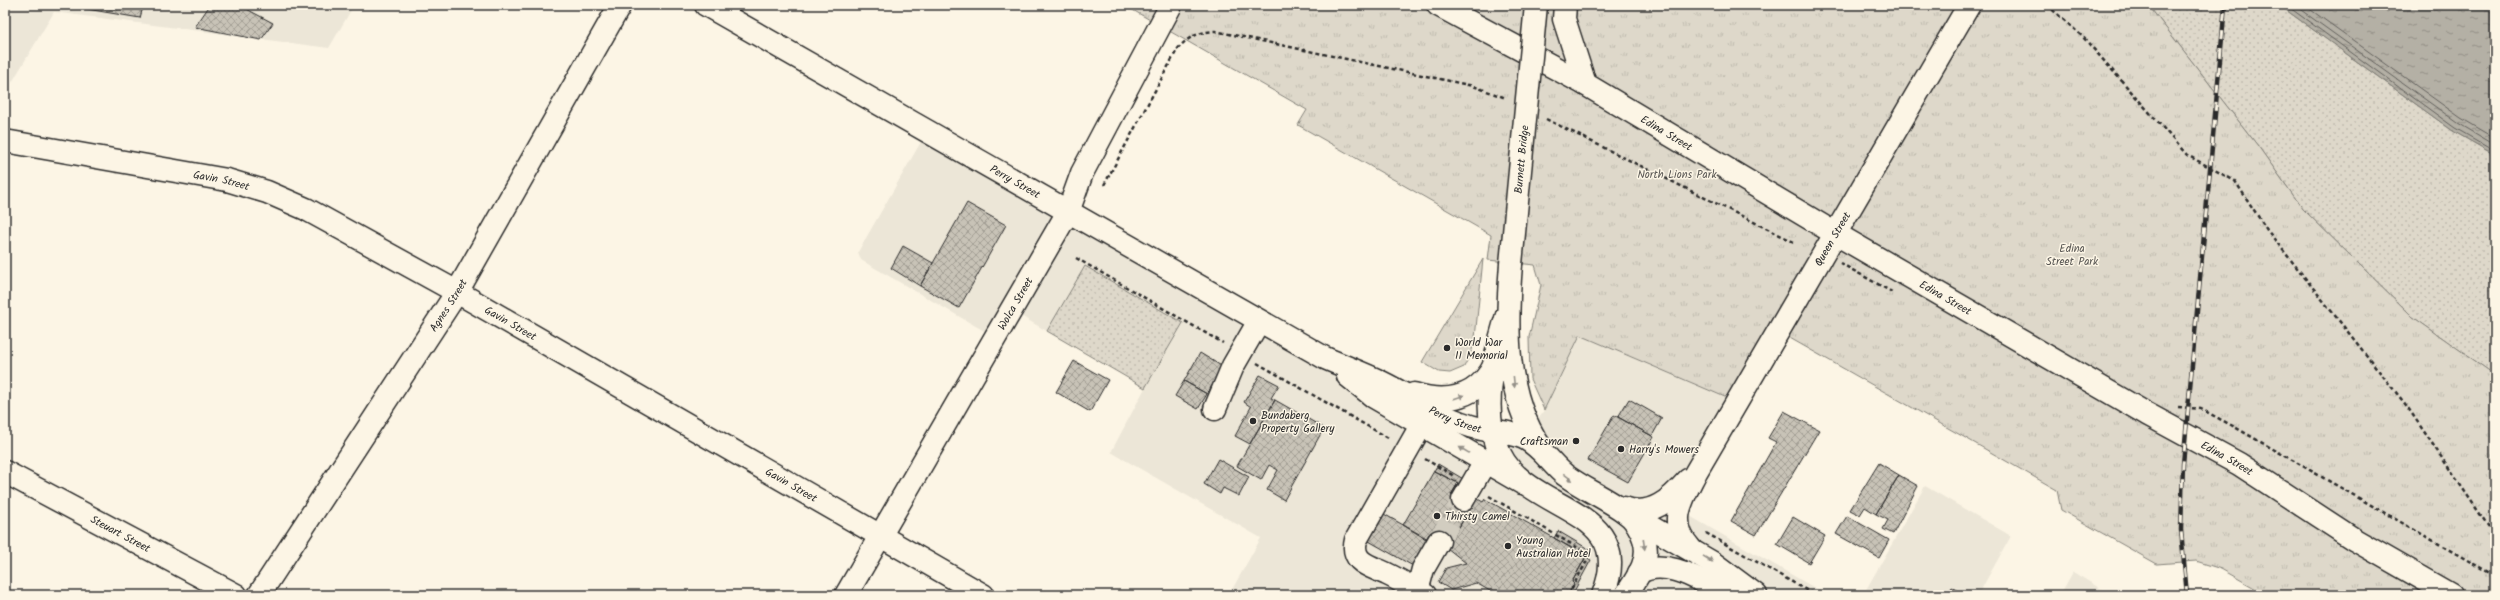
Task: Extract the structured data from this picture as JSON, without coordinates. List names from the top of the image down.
{
  "streets": {
    "street": [
      "Edina Street",
      "Burnett Bridge",
      "Gavin Street",
      "Perry Street",
      "Queen Street",
      "Wolca Street",
      "Agnes Street",
      "Steuart Street"
    ]
  },
  "crossings": [
    ["Edina Street", "Queen Street"],
    ["Burnett Bridge", "Perry Street"],
    ["Gavin Street", "Wolca Street"],
    ["Gavin Street", "Agnes Street"],
    ["Perry Street", "Queen Street"],
    ["Perry Street", "Wolca Street"]
  ],
  "parks": ["North Lions Park", "Edina Street Park"],
  "places": [
    "World War II Memorial",
    "Bundaberg Property Gallery",
    "Craftsman",
    "Harry's Mowers",
    "Thirsty Camel",
    "Young Australian Hotel"
  ]
}
